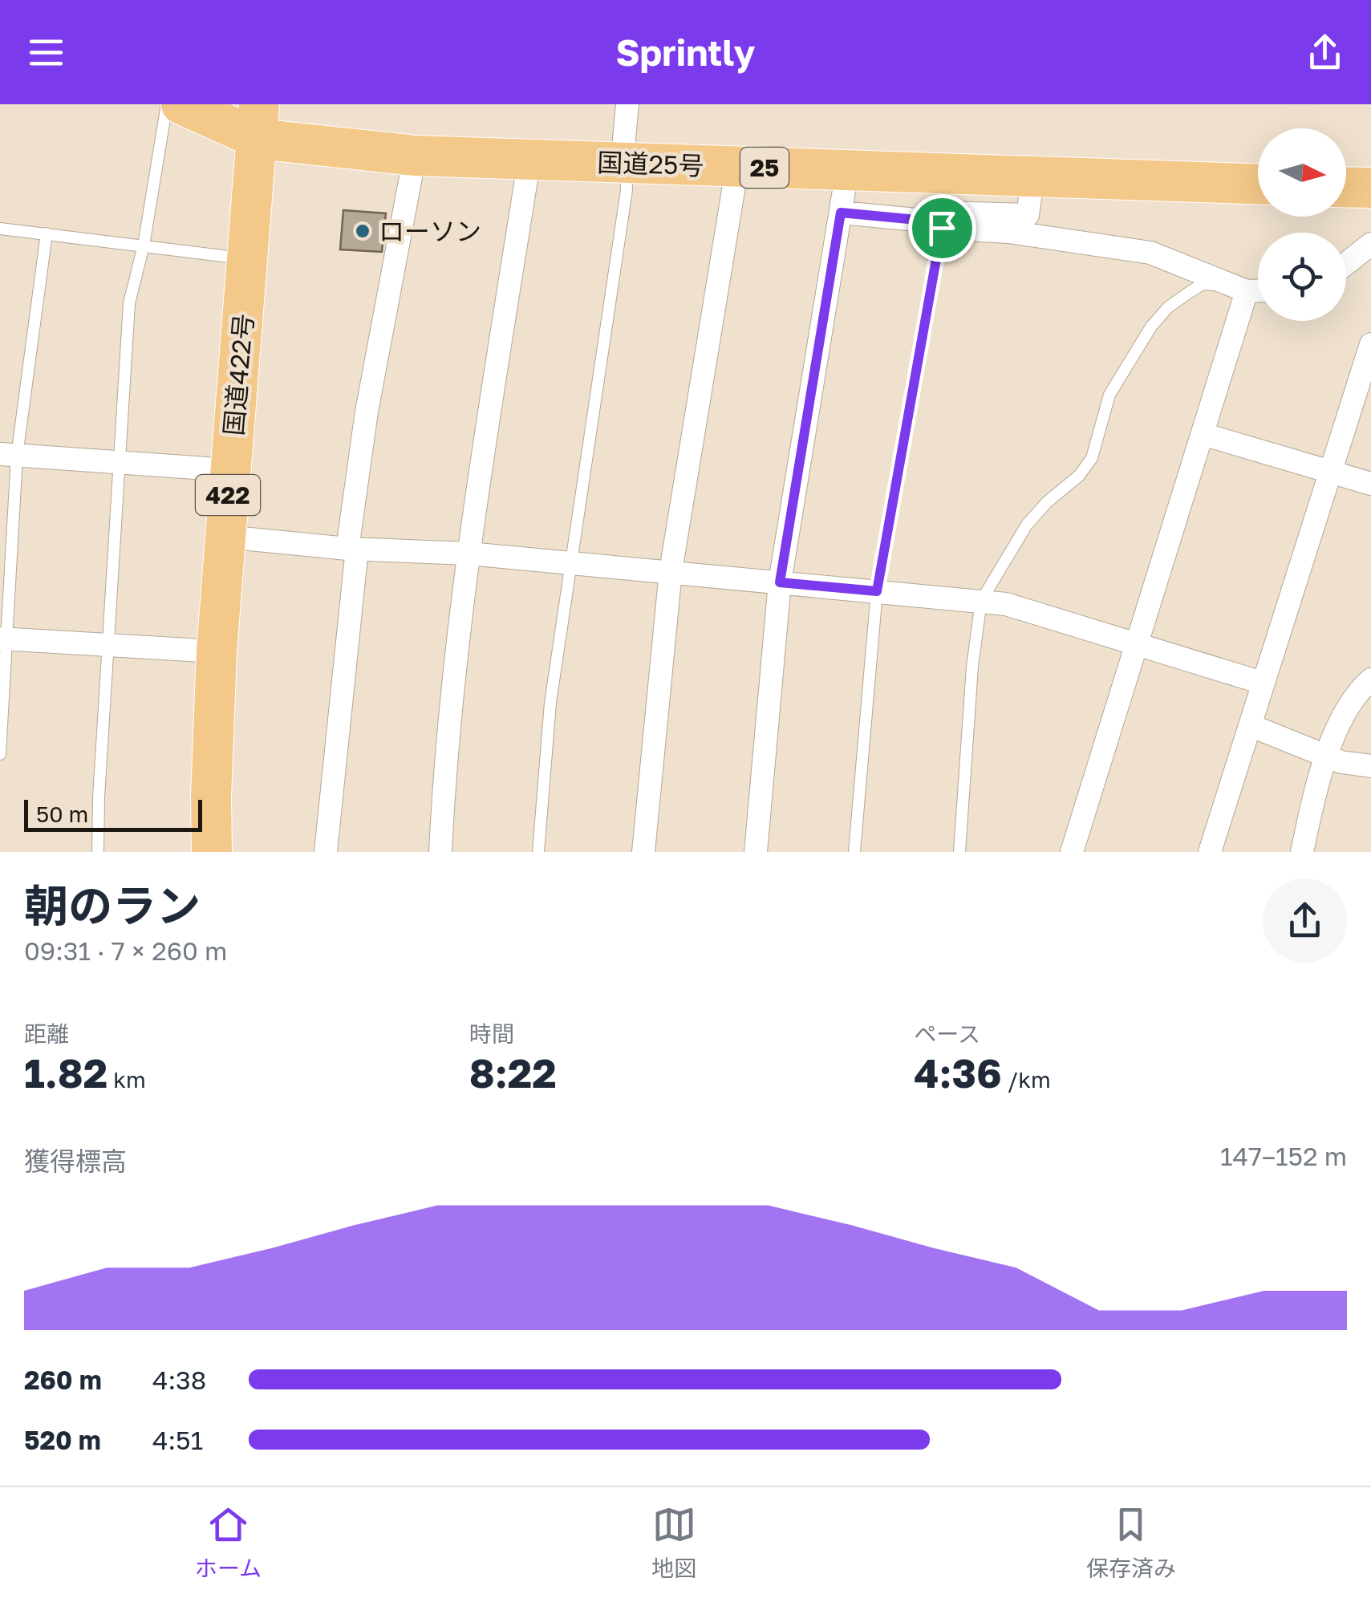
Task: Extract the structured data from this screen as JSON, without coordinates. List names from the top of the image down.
{
  "streets": {
    "highway": [
      "国道25号",
      "25",
      "国道422号",
      "422"
    ]
  },
  "crossings": [
    ["国道25号", "国道422号"]
  ],
  "places": ["ローソン"],
  "scale_bar": "50 m",
  "north": "right",
  "page": {
    "header": "Sprintly",
    "scale": "50 m",
    "heading": ["朝のラン", "09:31 · 7 × 260 m"],
    "stats": [
      ["距離", "1.82 km"],
      ["時間", "8:22"],
      ["ペース", "4:36 /km"]
    ],
    "chart": ["獲得標高", "147–152 m"],
    "list": [
      {
        "name": "260 m",
        "note": "4:38"
      },
      {
        "name": "520 m",
        "note": "4:51"
      }
    ],
    "tabs": ["ホーム", "地図", "保存済み"]
  }
}
